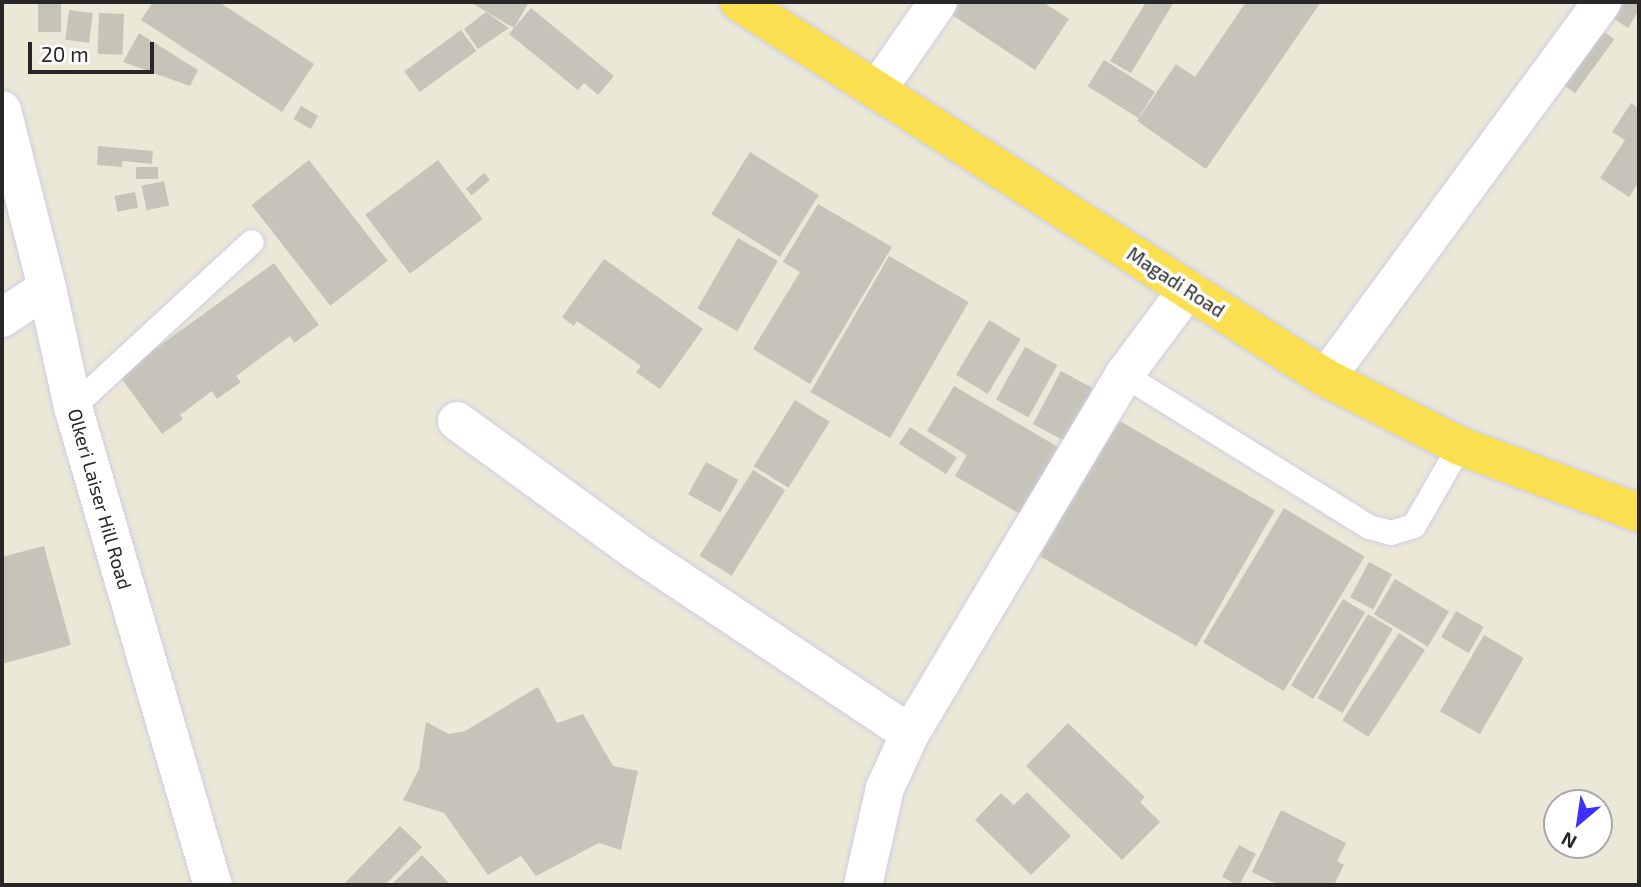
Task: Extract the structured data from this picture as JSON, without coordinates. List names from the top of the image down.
{
  "streets": {
    "highway": ["Magadi Road"],
    "street": ["Olkeri Laiser Hill Road"]
  },
  "scale_bar": "20 m",
  "north": "bottom left"
}
